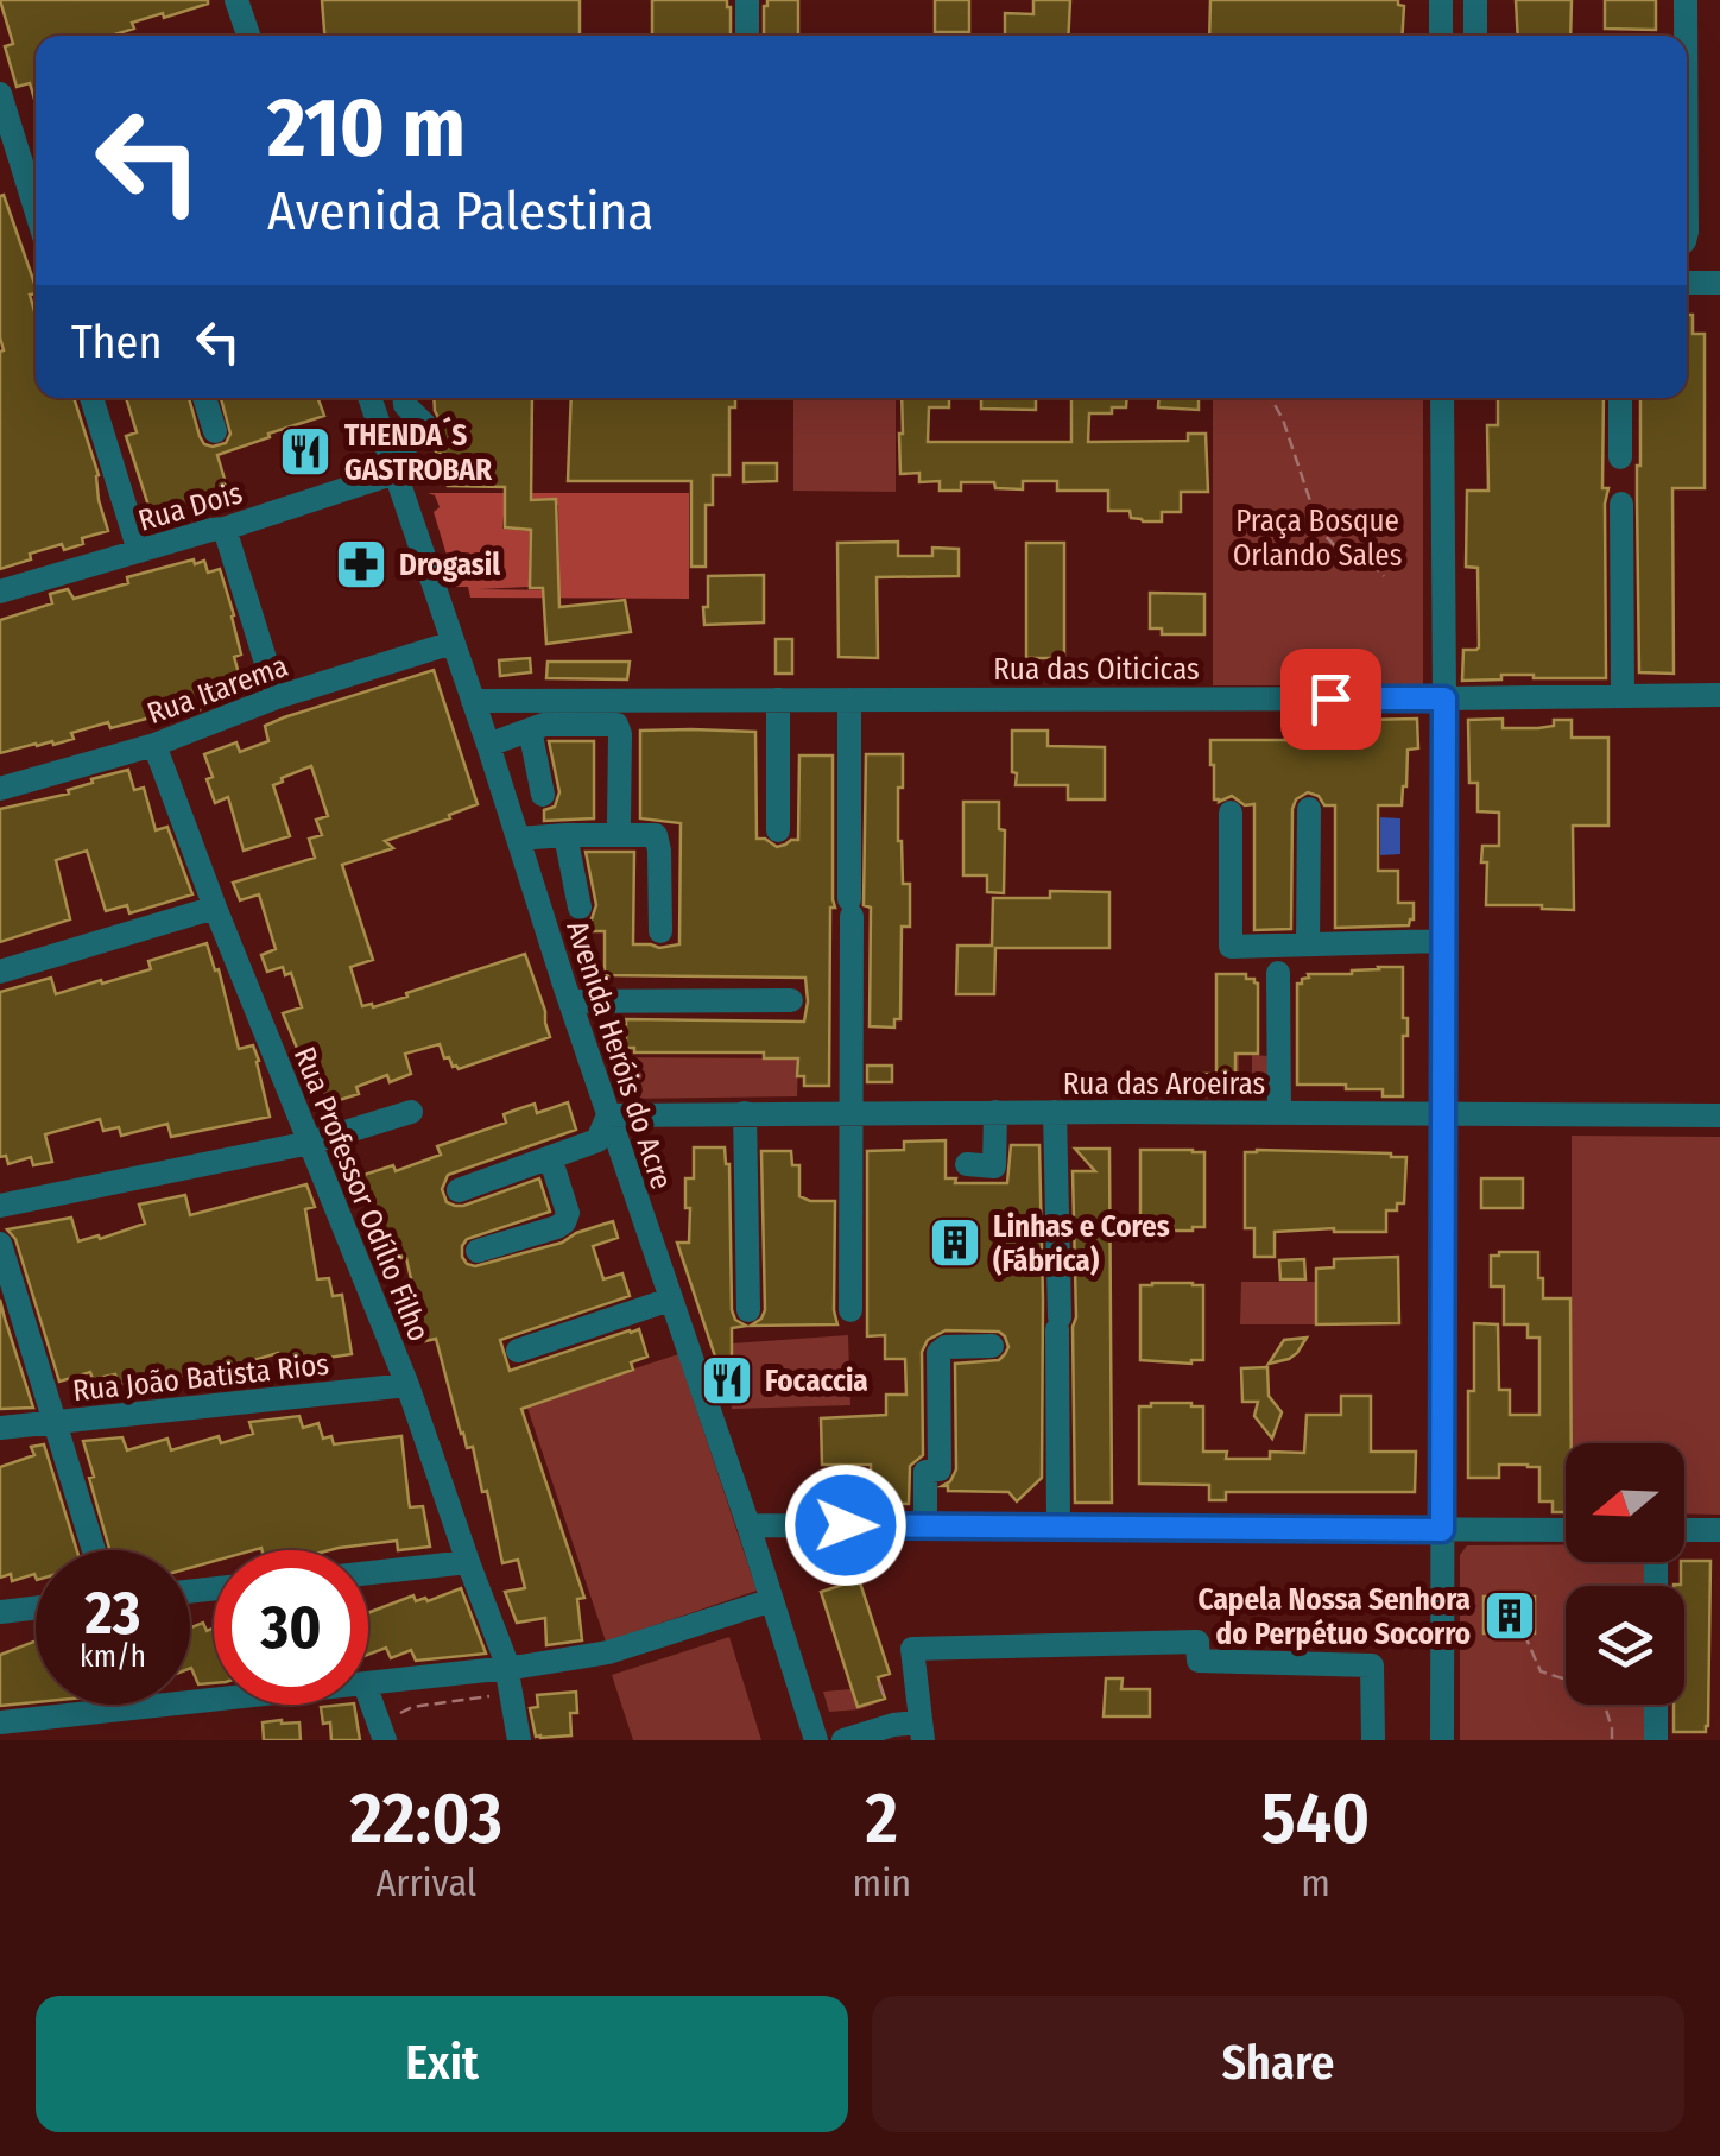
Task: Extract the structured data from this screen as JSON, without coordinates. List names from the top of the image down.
{
  "streets": {
    "street": [
      "Rua Dois",
      "Rua das Oiticicas",
      "Rua Itarema",
      "Avenida Heróis do Acre",
      "Rua das Aroeiras",
      "Rua Professor Odílio Filho",
      "Rua João Batista Rios"
    ]
  },
  "crossings": [
    ["Rua Dois", "Avenida Heróis do Acre"],
    ["Rua das Oiticicas", "Avenida Heróis do Acre"],
    ["Rua Itarema", "Avenida Heróis do Acre"],
    ["Rua Itarema", "Rua Professor Odílio Filho"],
    ["Avenida Heróis do Acre", "Rua das Aroeiras"],
    ["Rua Professor Odílio Filho", "Rua João Batista Rios"]
  ],
  "parks": ["Praça Bosque Orlando Sales"],
  "places": {
    "restaurant": ["THENDA´S GASTROBAR", "Focaccia"],
    "pharmacy": ["Drogasil"],
    "building": ["Linhas e Cores (Fábrica)", "Capela Nossa Senhora do Perpétuo Socorro"]
  },
  "north": "left",
  "page": {
    "turn": ["210 m", "Avenida Palestina"],
    "then": "Then",
    "speed": "23 km/h",
    "limit": "30",
    "eta": [
      "22:03",
      "Arrival",
      "2",
      "min",
      "540",
      "m"
    ],
    "buttons": ["Exit", "Share"]
  }
}
